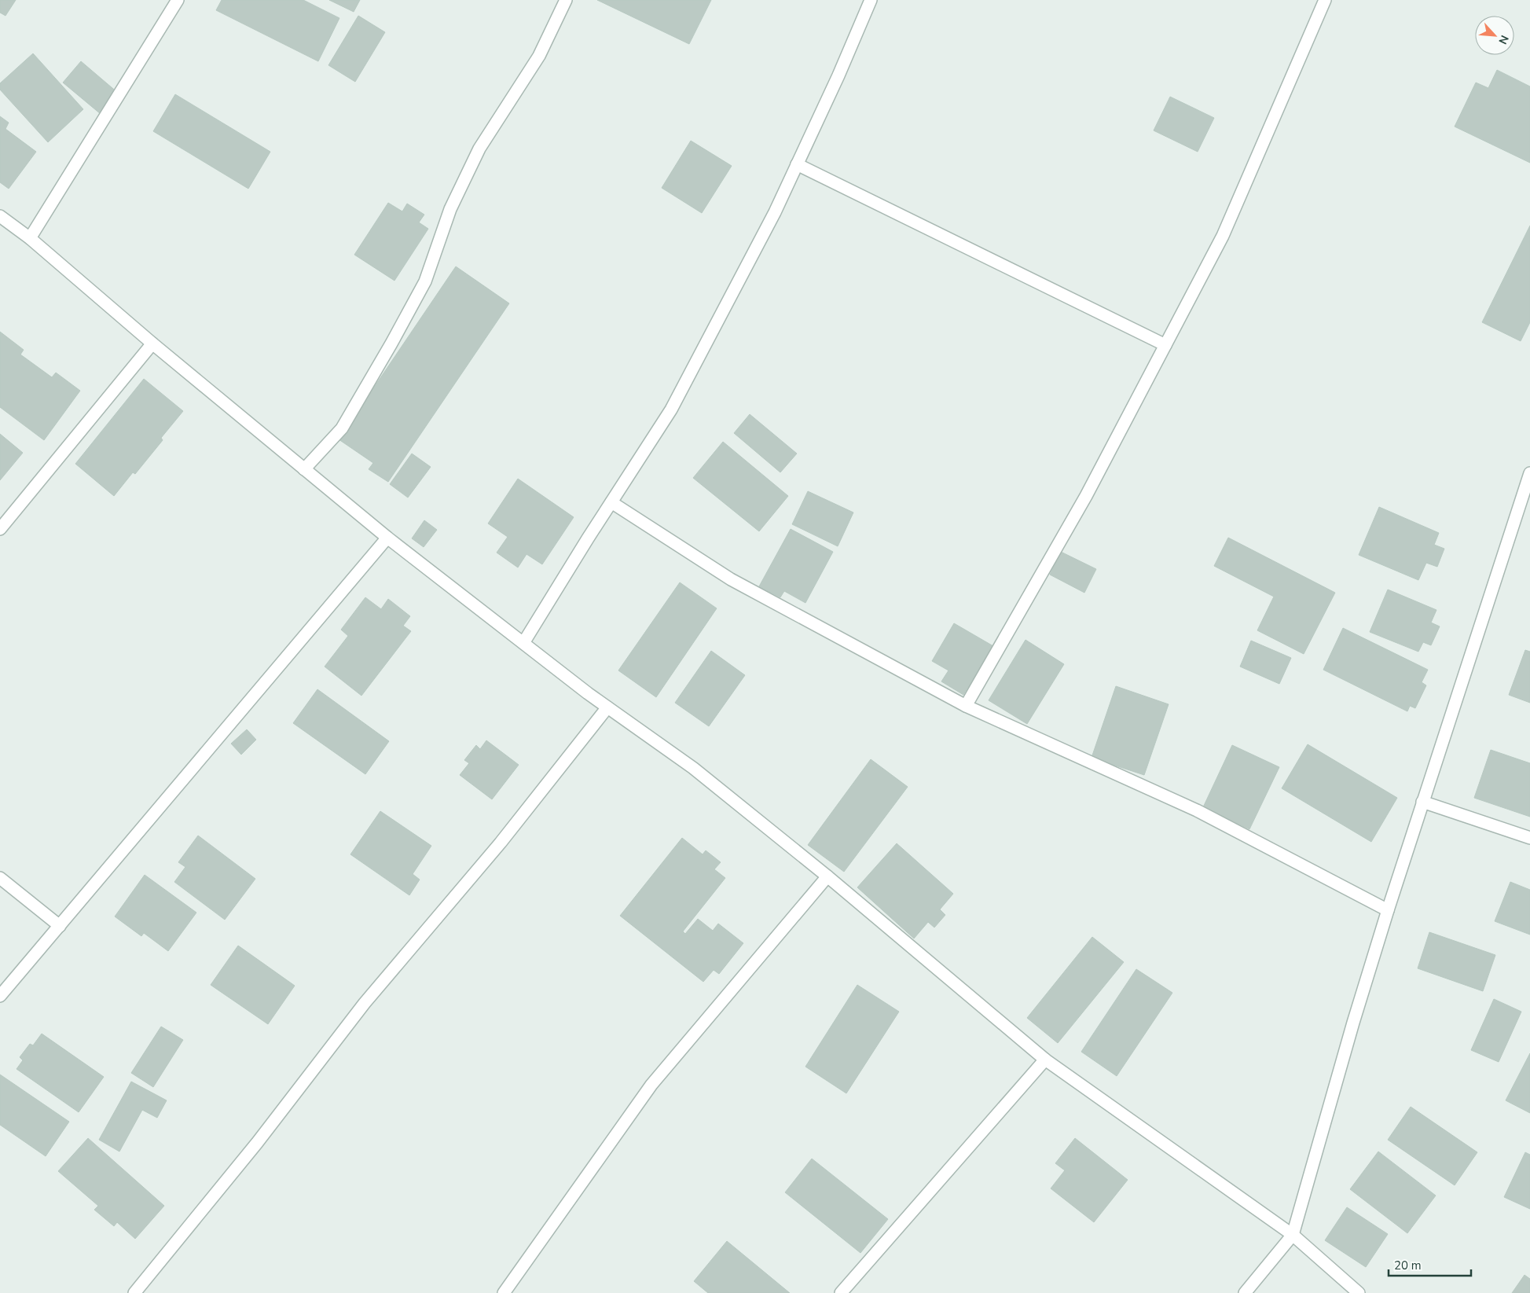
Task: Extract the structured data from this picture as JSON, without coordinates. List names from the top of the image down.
{
  "scale_bar": "20 m",
  "north": "bottom right"
}
